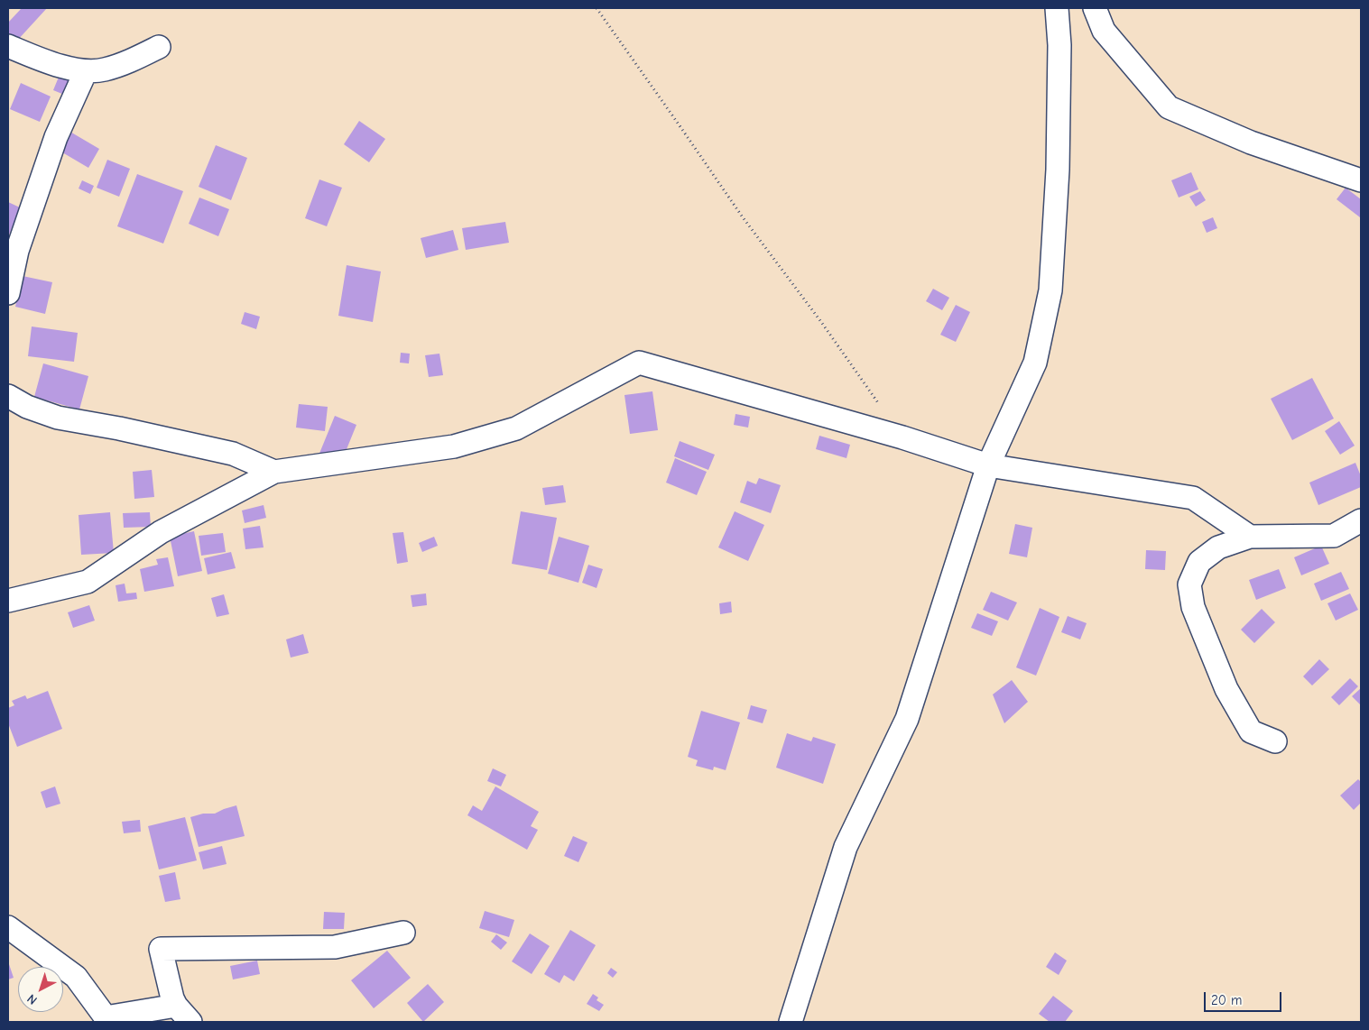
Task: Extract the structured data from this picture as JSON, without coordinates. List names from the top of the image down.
{
  "scale_bar": "20 m",
  "north": "bottom left"
}
